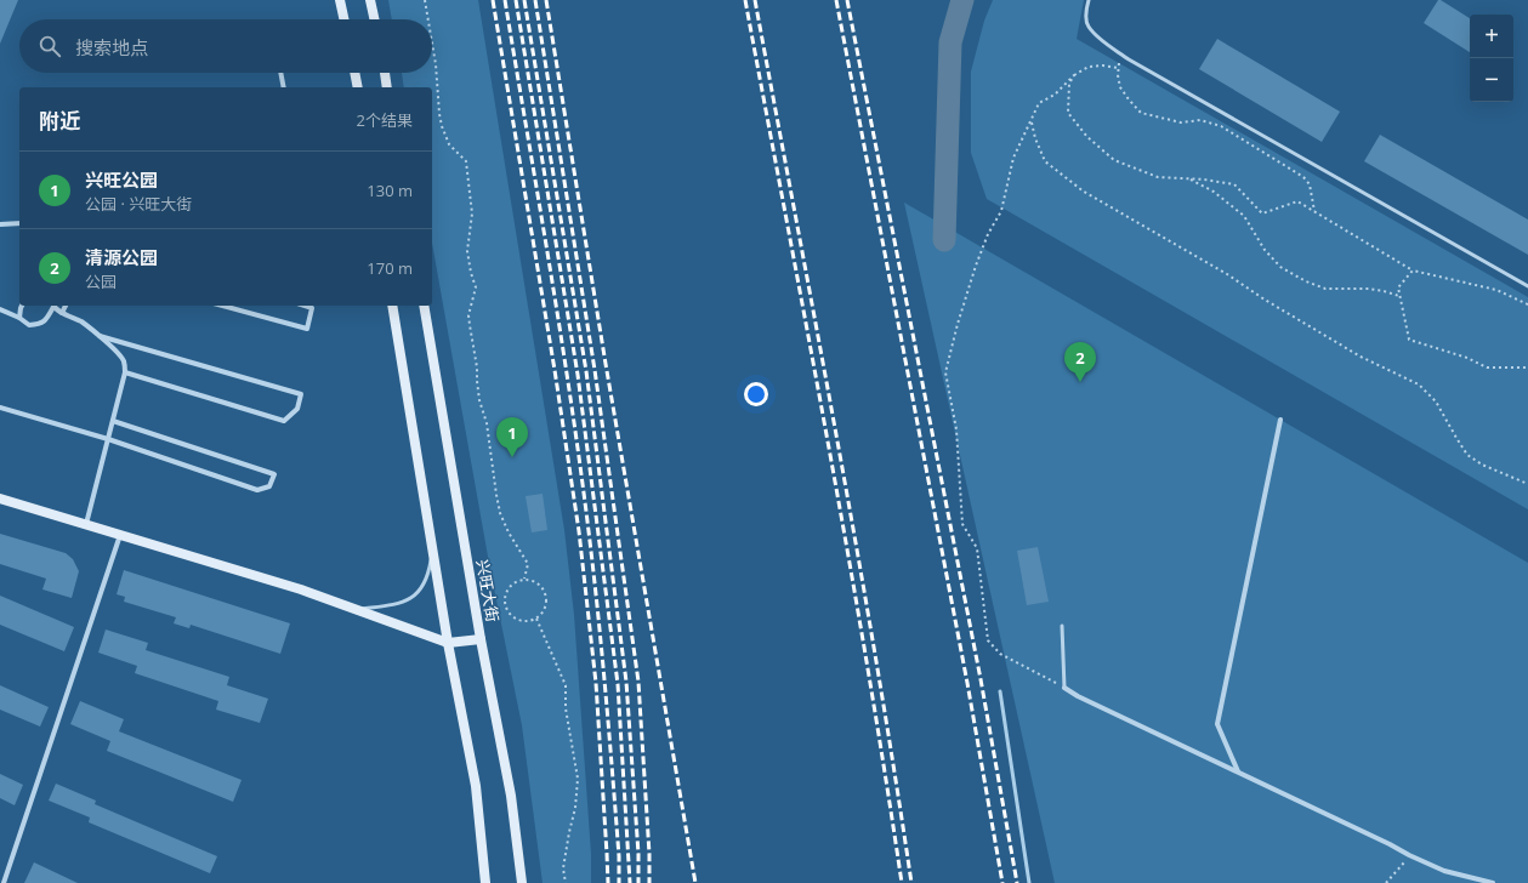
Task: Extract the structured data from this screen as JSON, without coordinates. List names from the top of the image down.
{
  "streets": {
    "main road": ["兴旺大街"]
  },
  "page": {
    "map_buttons": ["+", "−"],
    "search": "搜索地点",
    "heading": ["附近", "2个结果"],
    "list": [
      {
        "mark": "1",
        "name": "兴旺公园",
        "note": "公园 · 兴旺大街",
        "value": "130 m"
      },
      {
        "mark": "2",
        "name": "清源公园",
        "note": "公园",
        "value": "170 m"
      }
    ],
    "pins": ["2", "1"]
  }
}
